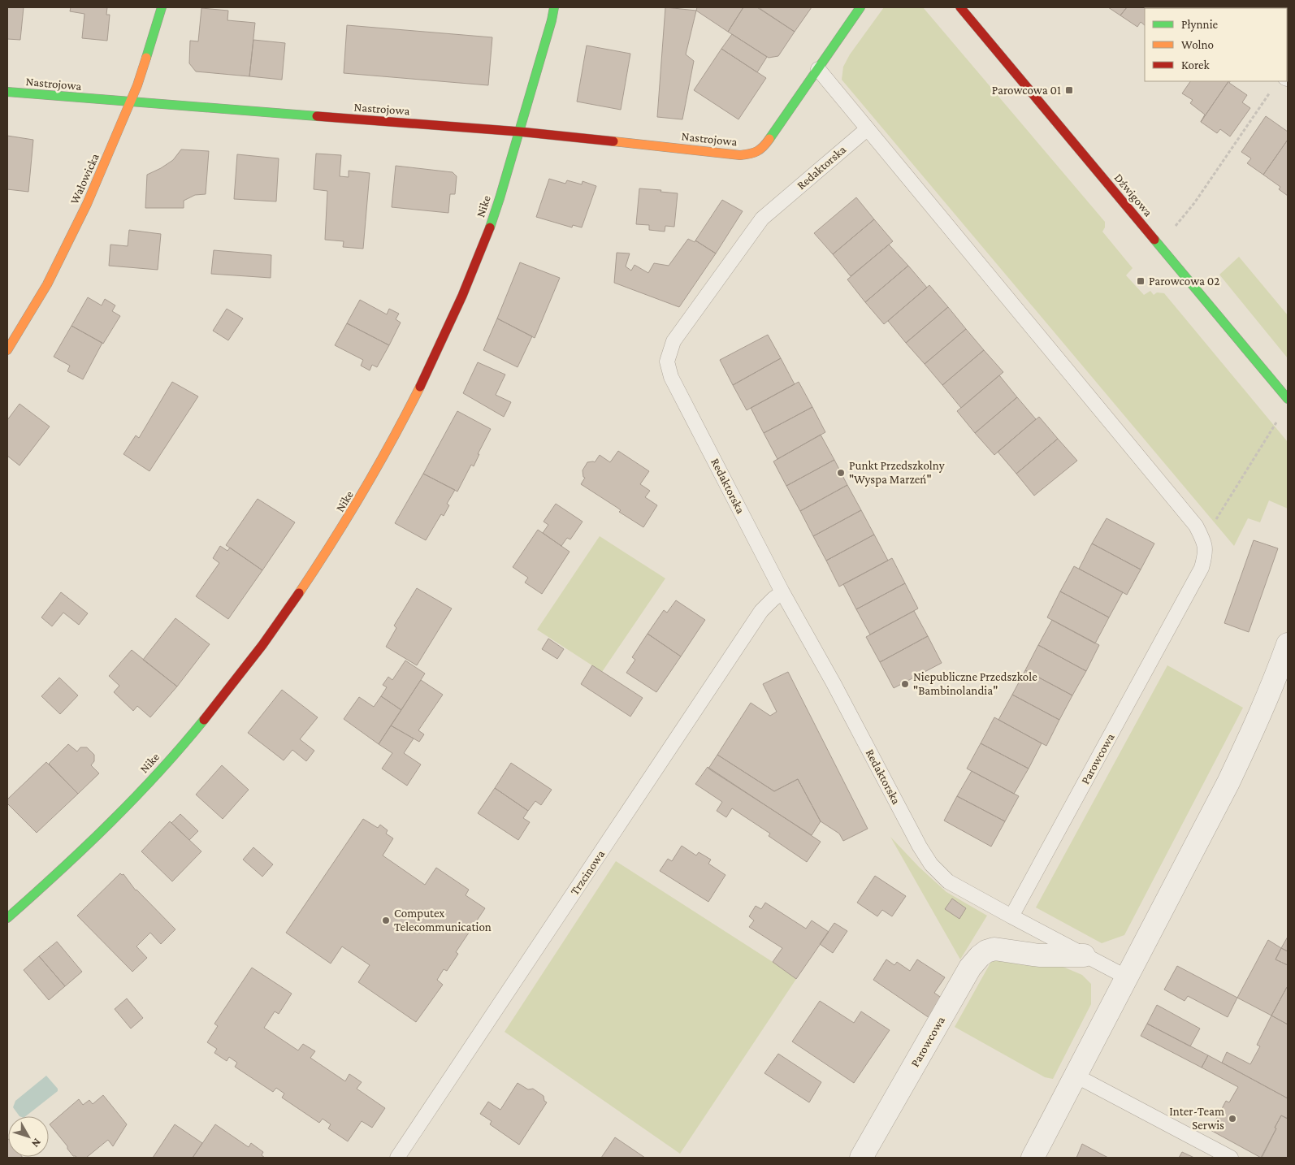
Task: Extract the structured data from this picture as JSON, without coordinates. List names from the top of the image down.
{
  "streets": {
    "street": [
      "Nastrojowa",
      "Wałowicka",
      "Dźwigowa",
      "Nike",
      "Parowcowa"
    ],
    "lane": ["Redaktorska", "Trzcinowa"]
  },
  "crossings": [
    ["Nastrojowa", "Wałowicka"],
    ["Nastrojowa", "Nike"],
    ["Redaktorska", "Parowcowa"],
    ["Redaktorska", "Trzcinowa"]
  ],
  "places": {
    "transit": ["Parowcowa 01", "Parowcowa 02"],
    "other": [
      "Punkt Przedszkolny \"Wyspa Marzeń\"",
      "Niepubliczne Przedszkole \"Bambinolandia\"",
      "Computex Telecommunication",
      "Inter-Team Serwis"
    ]
  },
  "legend": ["Płynnie", "Wolno", "Korek"],
  "north": "bottom right"
}
